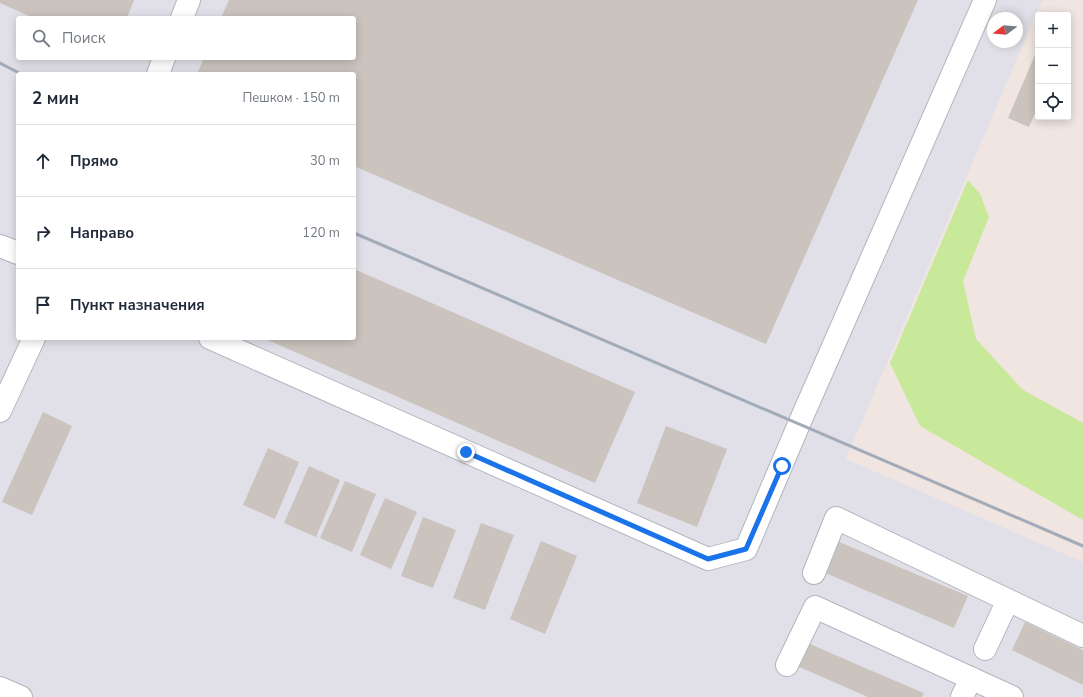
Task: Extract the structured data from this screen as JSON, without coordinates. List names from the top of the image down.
{
  "north": "left",
  "page": {
    "map_buttons": ["+", "−"],
    "search": "Поиск",
    "heading": ["2 мин", "Пешком · 150 m"],
    "list": [
      ["Прямо", "30 m"],
      ["Направо", "120 m"],
      "Пункт назначения"
    ]
  }
}
